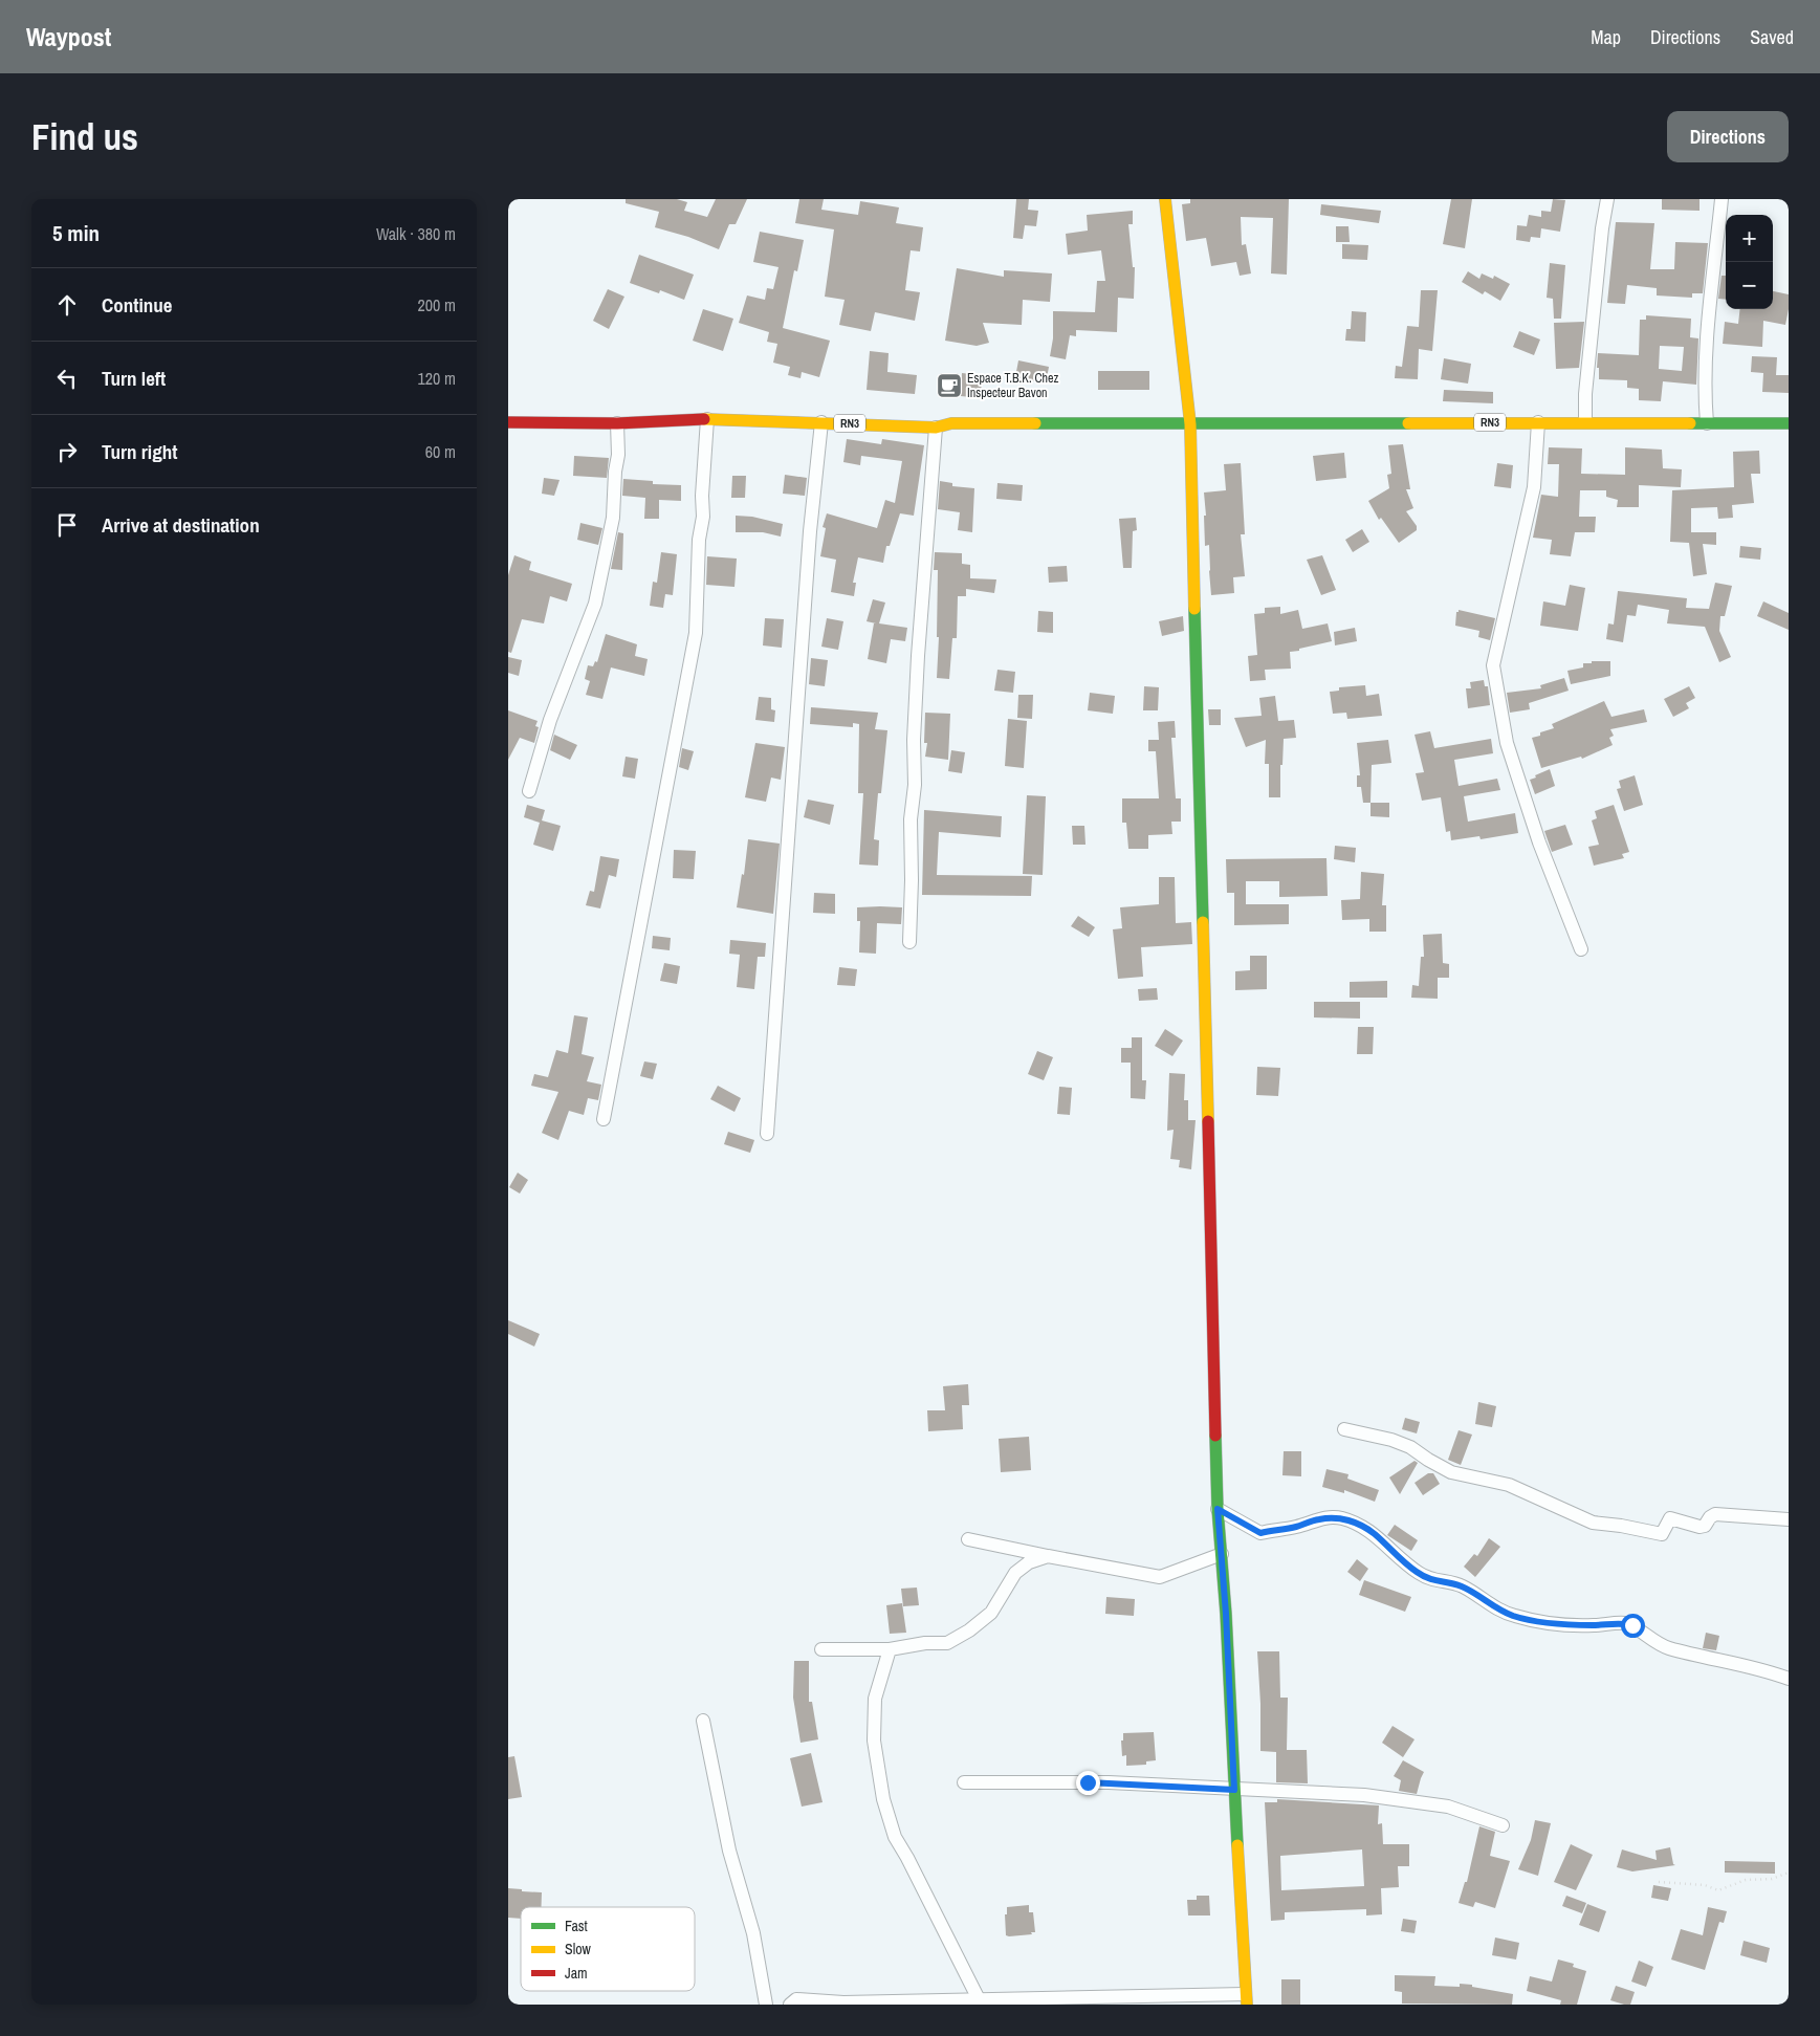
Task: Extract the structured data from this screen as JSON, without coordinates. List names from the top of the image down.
{
  "streets": {
    "main road": ["RN3"]
  },
  "places": {
    "cafe": ["Espace T.B.K. Chez Inspecteur Bavon"]
  },
  "legend": ["Fast", "Slow", "Jam"],
  "page": {
    "header": "Waypost",
    "nav": ["Map", "Directions", "Saved"],
    "buttons": "Directions",
    "title": "Find us",
    "heading": ["5 min", "Walk · 380 m"],
    "map_buttons": ["+", "−"],
    "list": [
      ["Continue", "200 m"],
      ["Turn left", "120 m"],
      ["Turn right", "60 m"],
      "Arrive at destination"
    ]
  }
}
